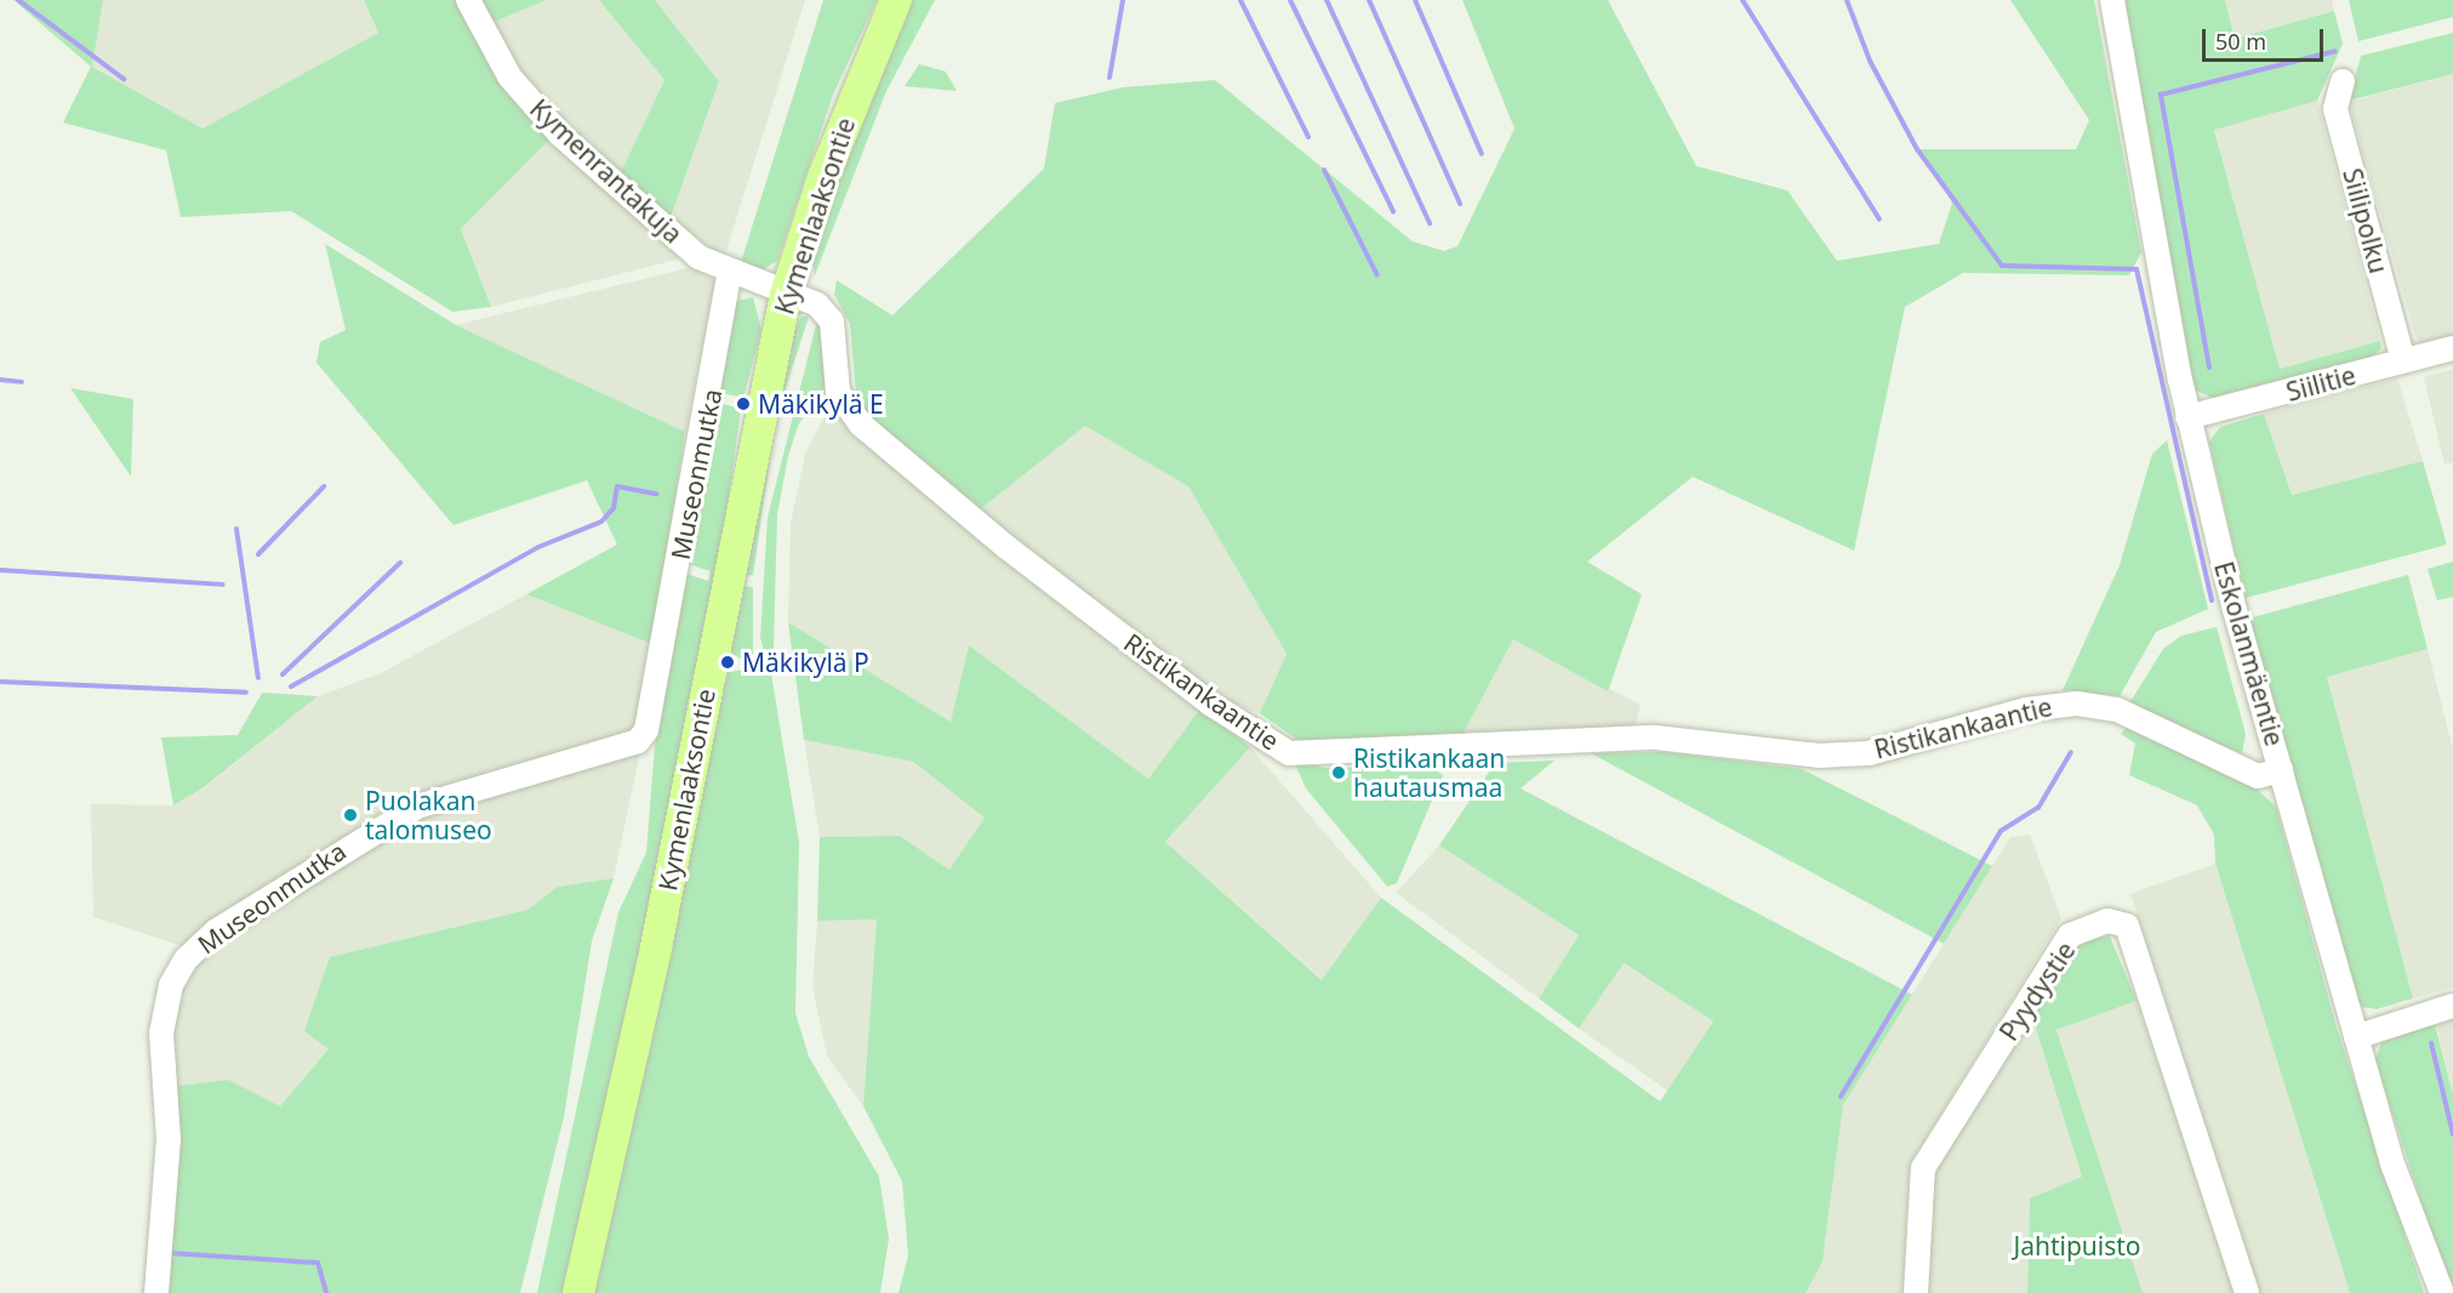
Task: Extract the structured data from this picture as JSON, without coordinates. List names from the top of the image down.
{
  "streets": {
    "main road": ["Kymenlaaksontie"],
    "street": [
      "Kymenrantakuja",
      "Siilipolku",
      "Siilitie",
      "Museonmutka",
      "Eskolanmäentie",
      "Ristikankaantie",
      "Pyydystie"
    ]
  },
  "crossings": [
    ["Kymenrantakuja", "Kymenlaaksontie"],
    ["Kymenrantakuja", "Museonmutka"],
    ["Kymenrantakuja", "Ristikankaantie"],
    ["Kymenlaaksontie", "Ristikankaantie"],
    ["Siilipolku", "Siilitie"],
    ["Siilitie", "Eskolanmäentie"],
    ["Eskolanmäentie", "Ristikankaantie"]
  ],
  "parks": ["Jahtipuisto"],
  "places": [
    "Mäkikylä E",
    "Mäkikylä P",
    "Ristikankaan hautausmaa",
    "Puolakan talomuseo"
  ],
  "scale_bar": "50 m"
}
